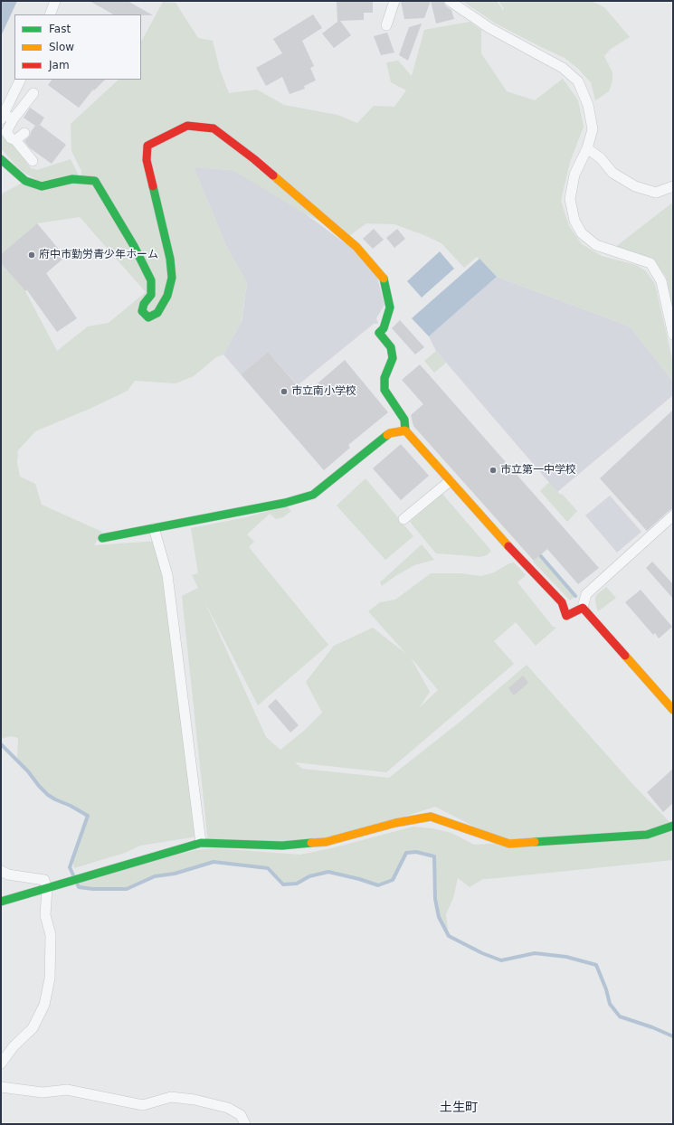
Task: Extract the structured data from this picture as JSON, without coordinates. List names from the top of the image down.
{
  "districts": ["土生町"],
  "places": ["府中市勤労青少年ホーム", "市立南小学校", "市立第一中学校"],
  "legend": ["Fast", "Slow", "Jam"]
}
